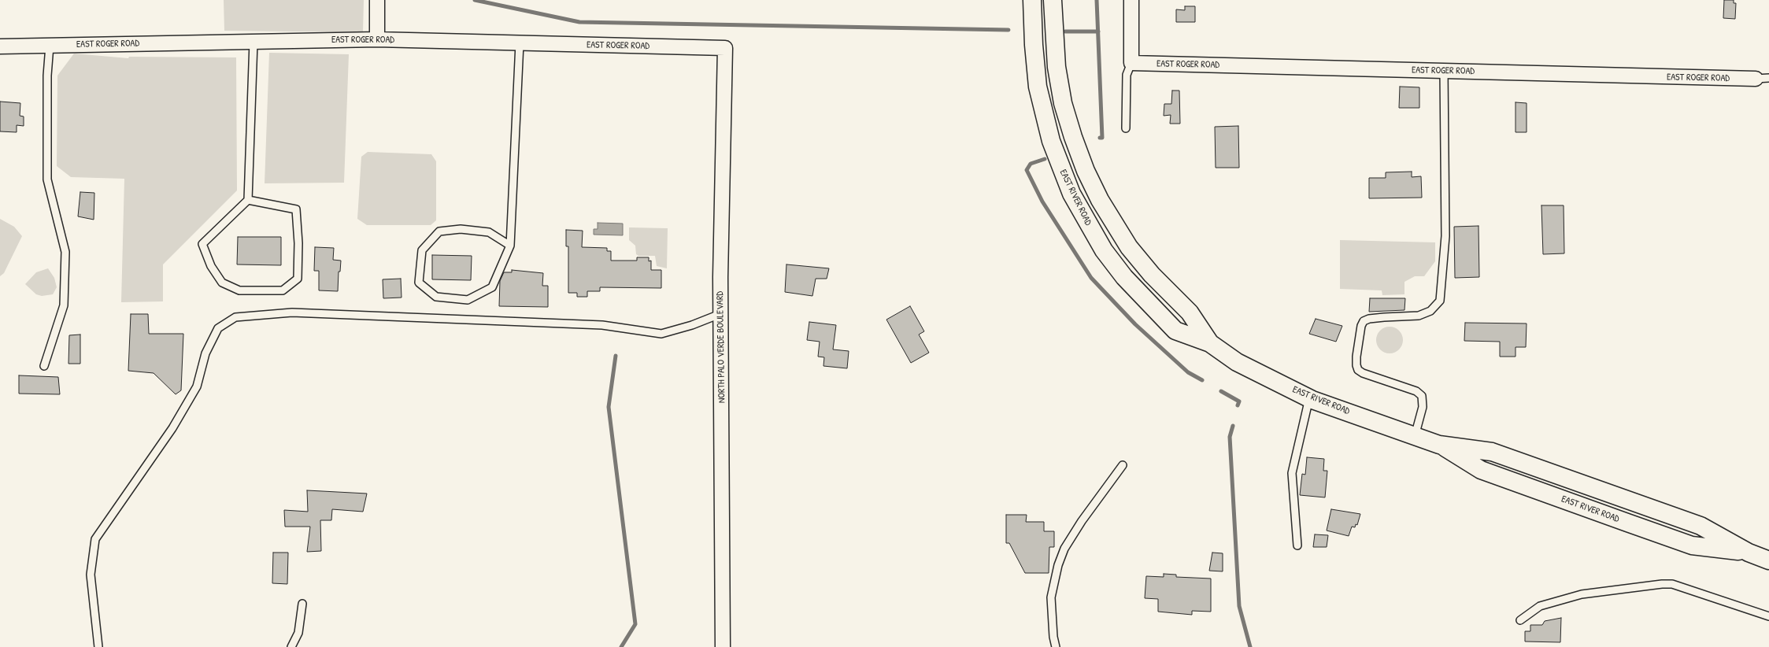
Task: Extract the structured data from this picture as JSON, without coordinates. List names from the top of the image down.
{
  "streets": {
    "main road": ["EAST RIVER ROAD"],
    "street": ["EAST ROGER ROAD", "NORTH PALO VERDE BOULEVARD"]
  },
  "crossings": [
    ["EAST ROGER ROAD", "NORTH PALO VERDE BOULEVARD"]
  ]
}
